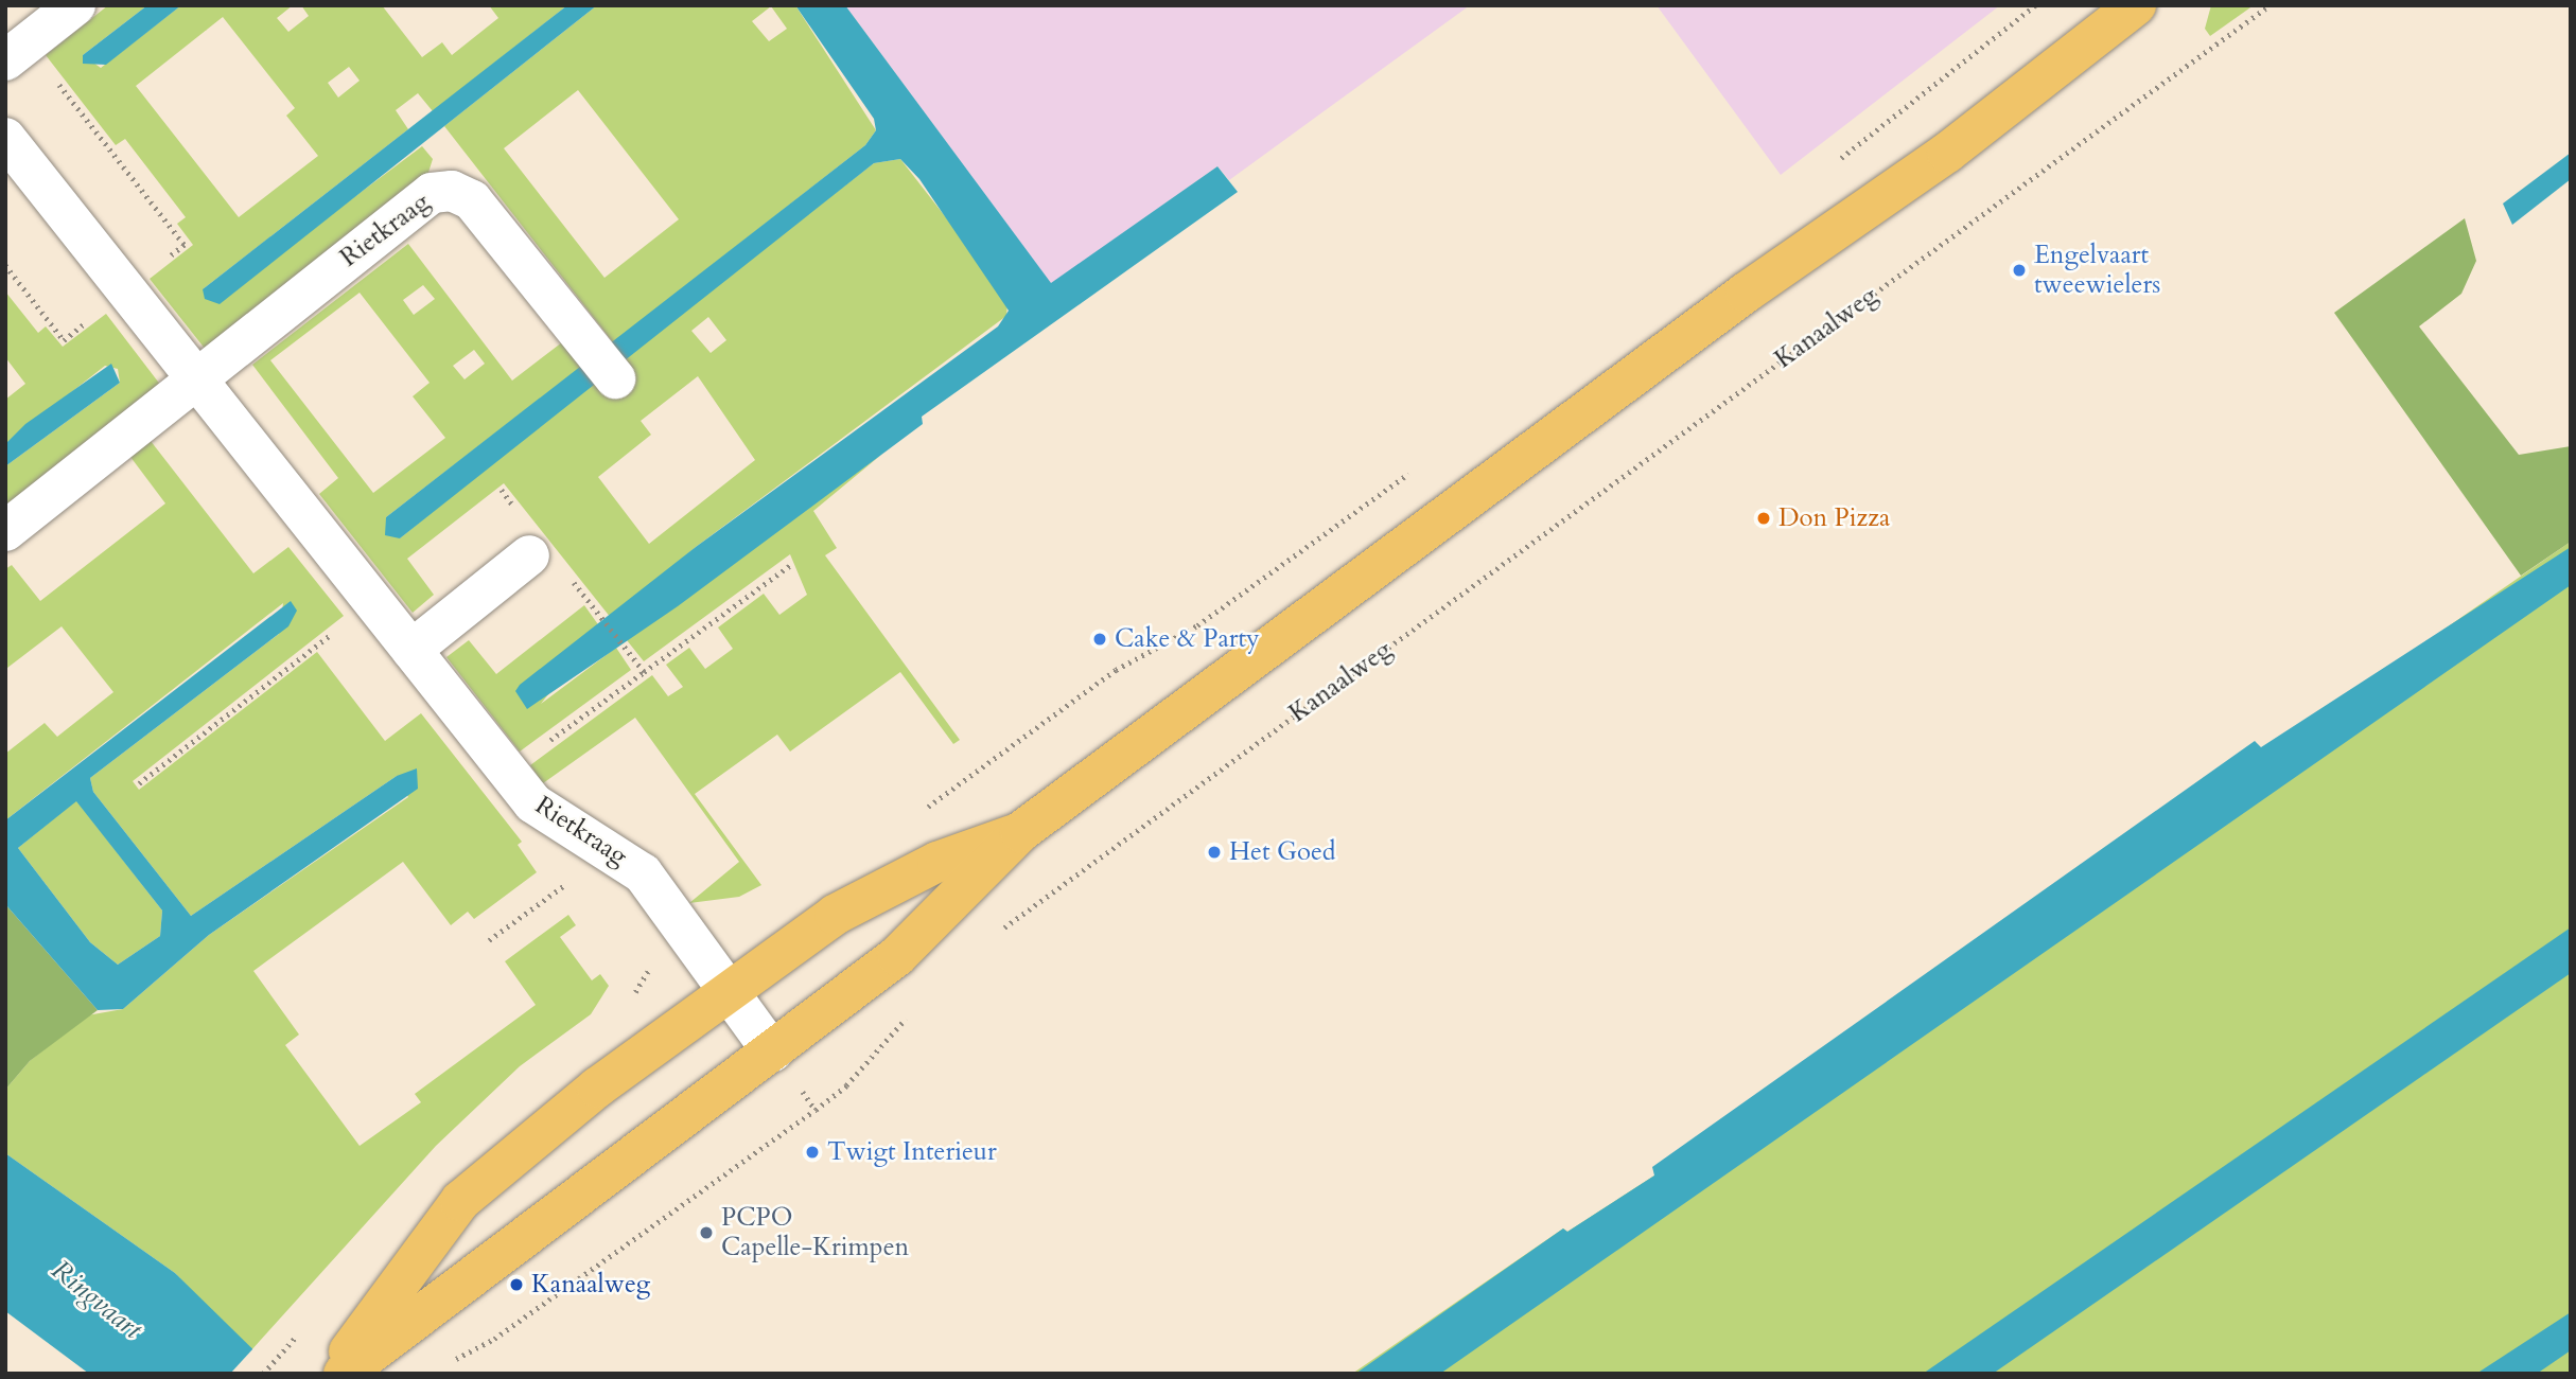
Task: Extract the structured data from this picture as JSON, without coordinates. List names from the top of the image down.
{
  "streets": {
    "street": ["Rietkraag"],
    "path": ["Kanaalweg"]
  },
  "water": ["Ringvaart"],
  "places": [
    "Engelvaart tweewielers",
    "Don Pizza",
    "Cake & Party",
    "Het Goed",
    "Twigt Interieur",
    "PCPO Capelle-Krimpen",
    "Kanaalweg"
  ]
}
